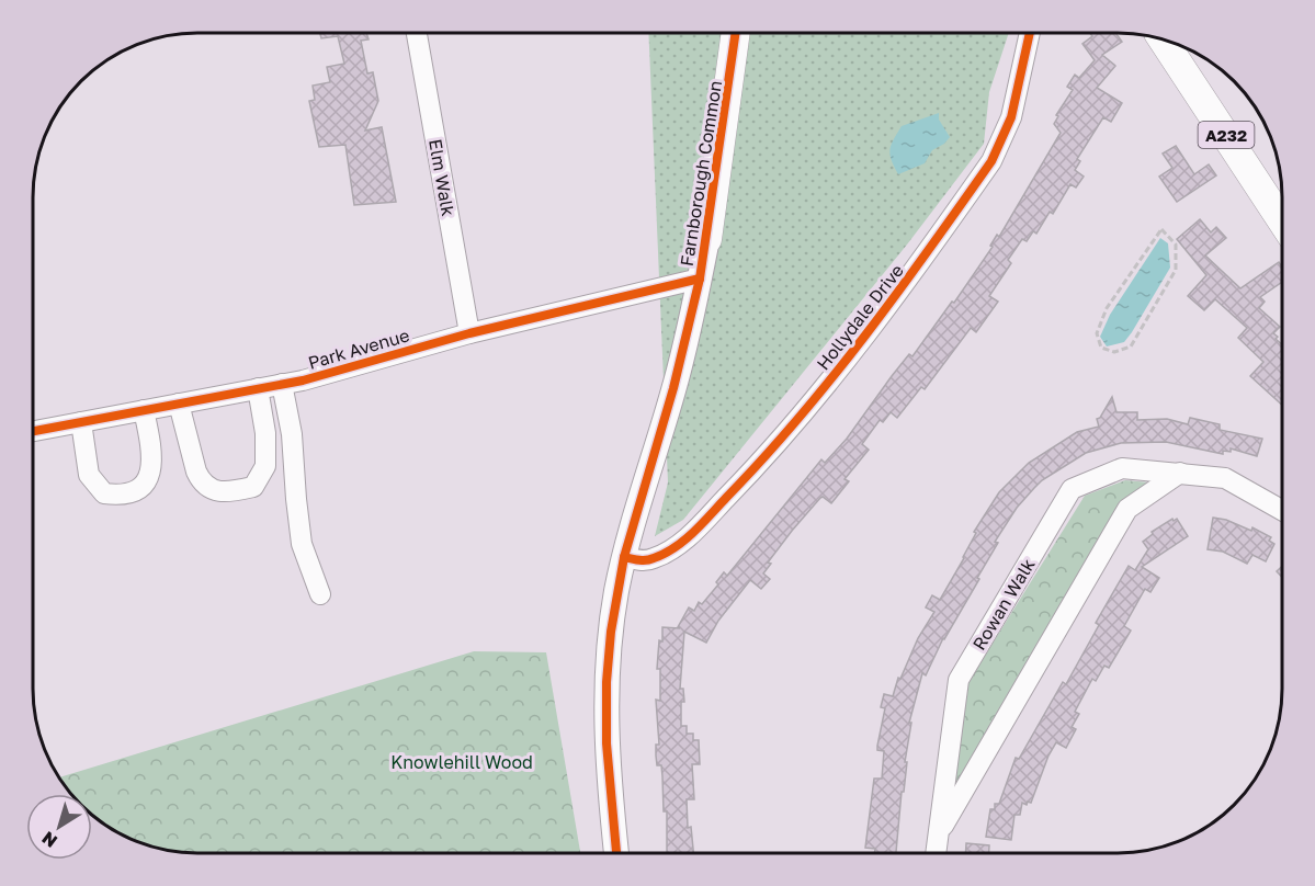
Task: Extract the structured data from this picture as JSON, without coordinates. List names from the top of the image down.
{
  "streets": {
    "highway": ["A232", "Farnborough Common"],
    "street": [
      "Elm Walk",
      "Hollydale Drive",
      "Park Avenue",
      "Rowan Walk"
    ]
  },
  "crossings": [
    ["Farnborough Common", "Hollydale Drive"],
    ["Farnborough Common", "Park Avenue"],
    ["Elm Walk", "Park Avenue"]
  ],
  "parks": ["Knowlehill Wood"],
  "north": "bottom left"
}
